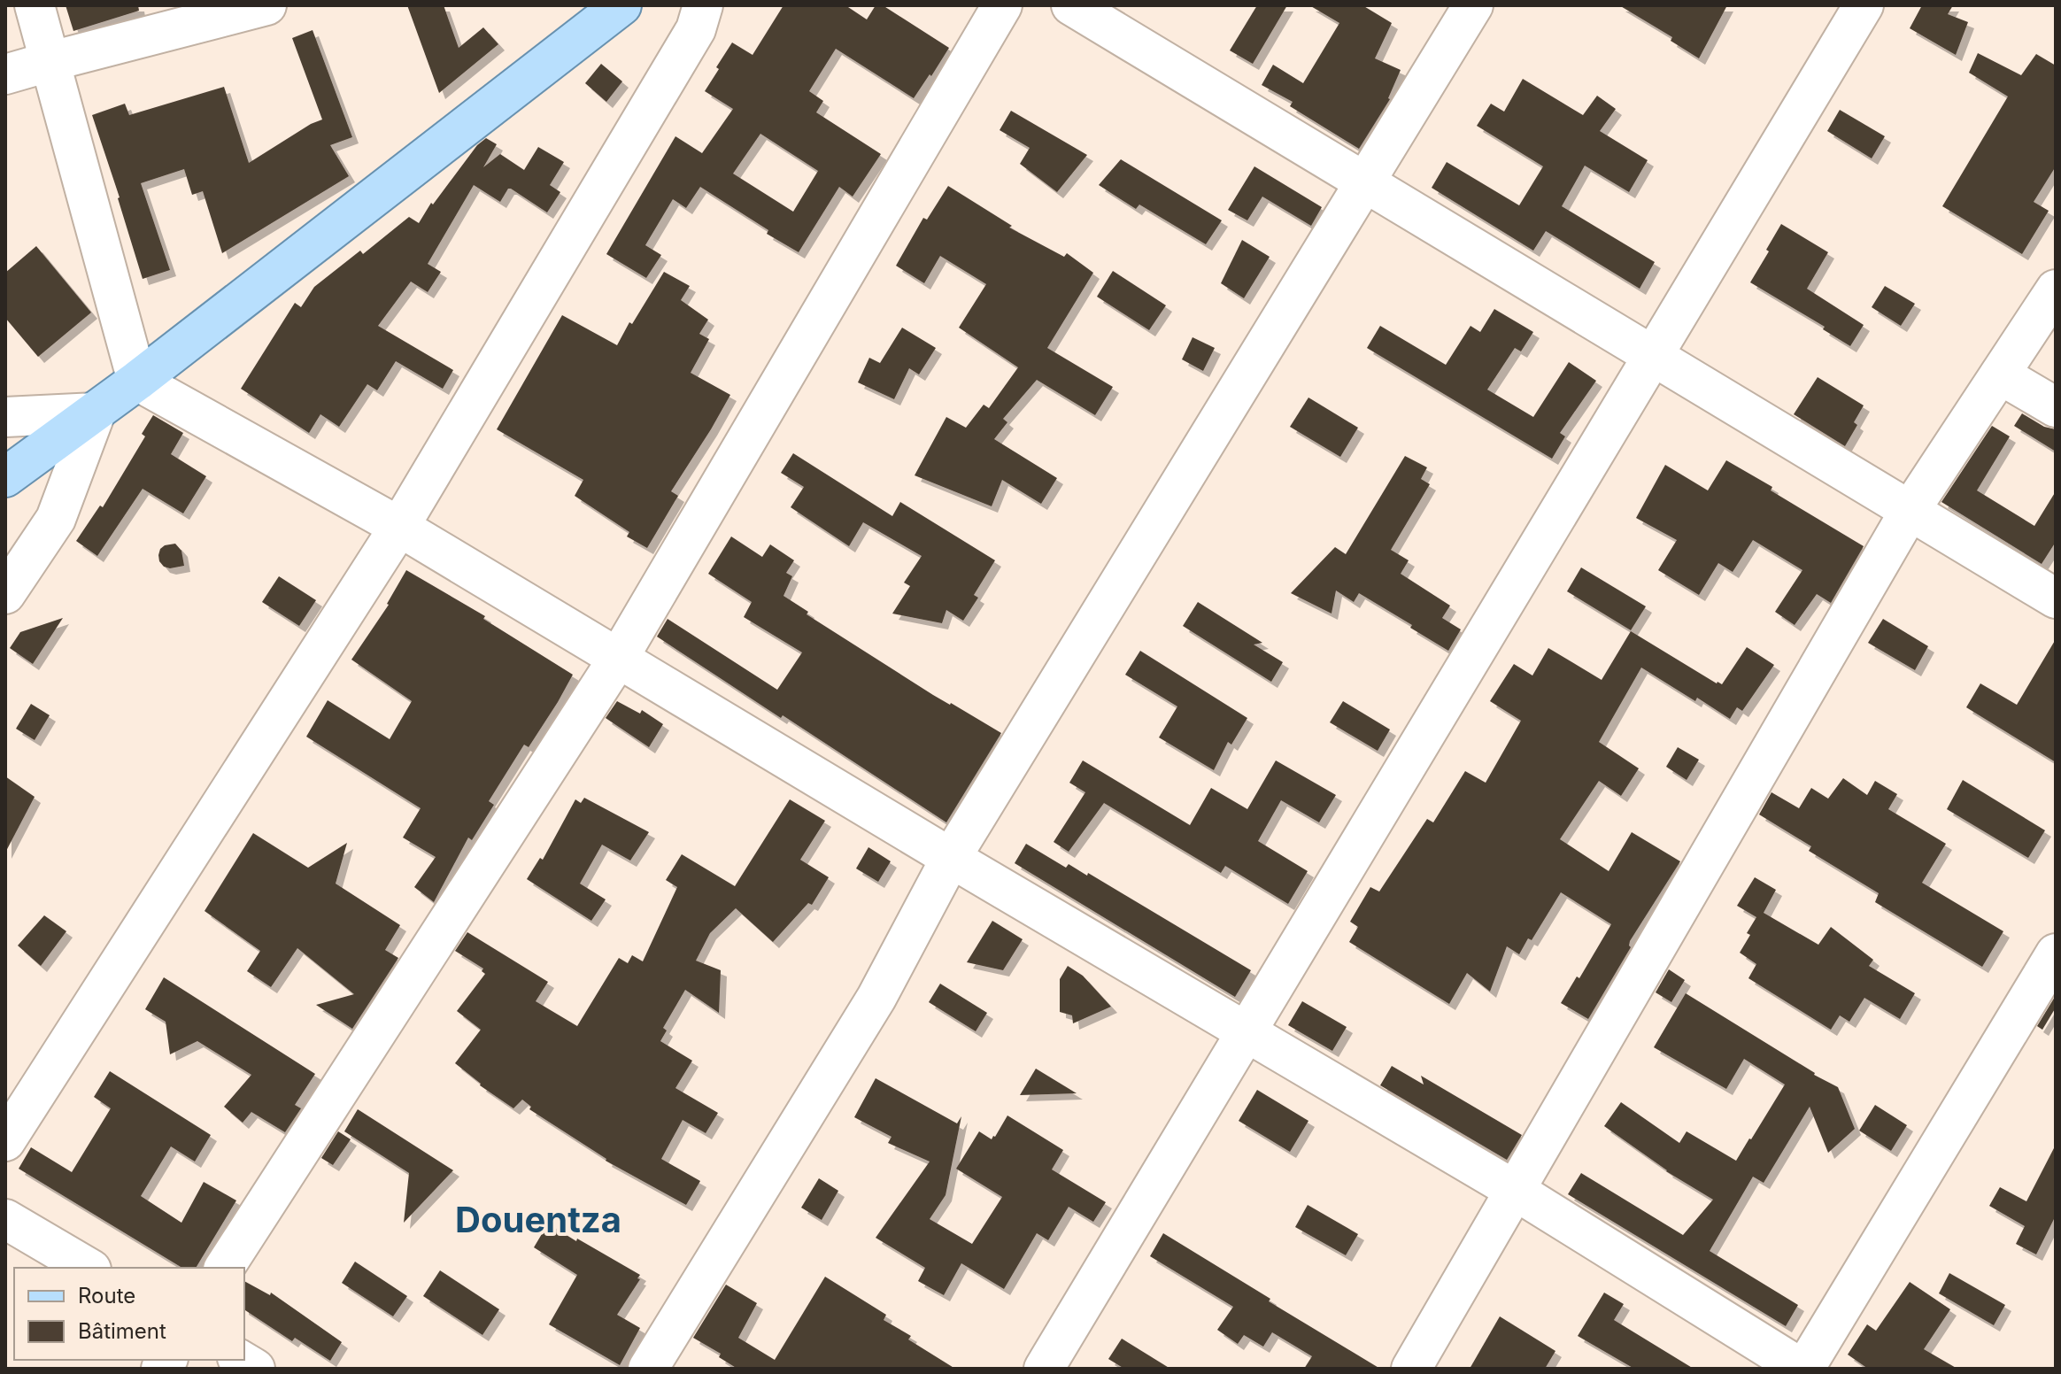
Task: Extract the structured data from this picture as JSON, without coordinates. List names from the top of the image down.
{
  "districts": ["Douentza"],
  "legend": ["Route", "Bâtiment"]
}
